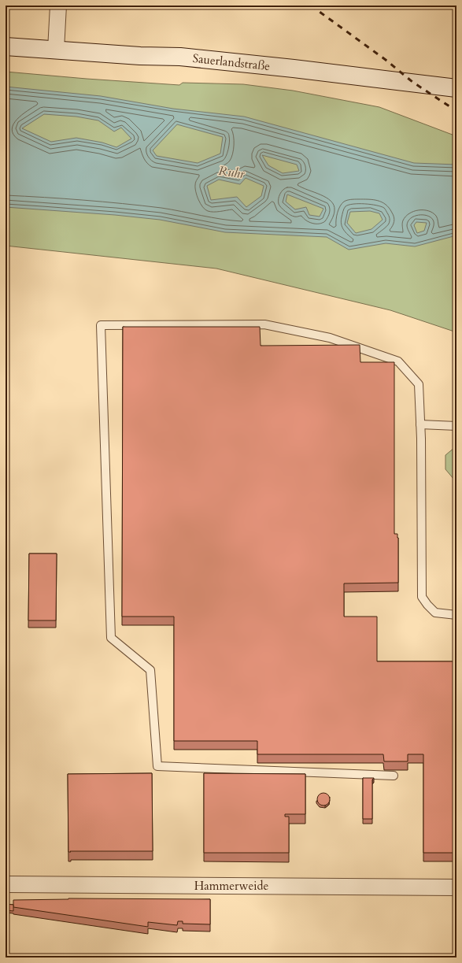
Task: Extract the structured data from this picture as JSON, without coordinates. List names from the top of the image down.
{
  "streets": {
    "street": ["Sauerlandstraße", "Hammerweide"]
  },
  "water": ["Ruhr"]
}
